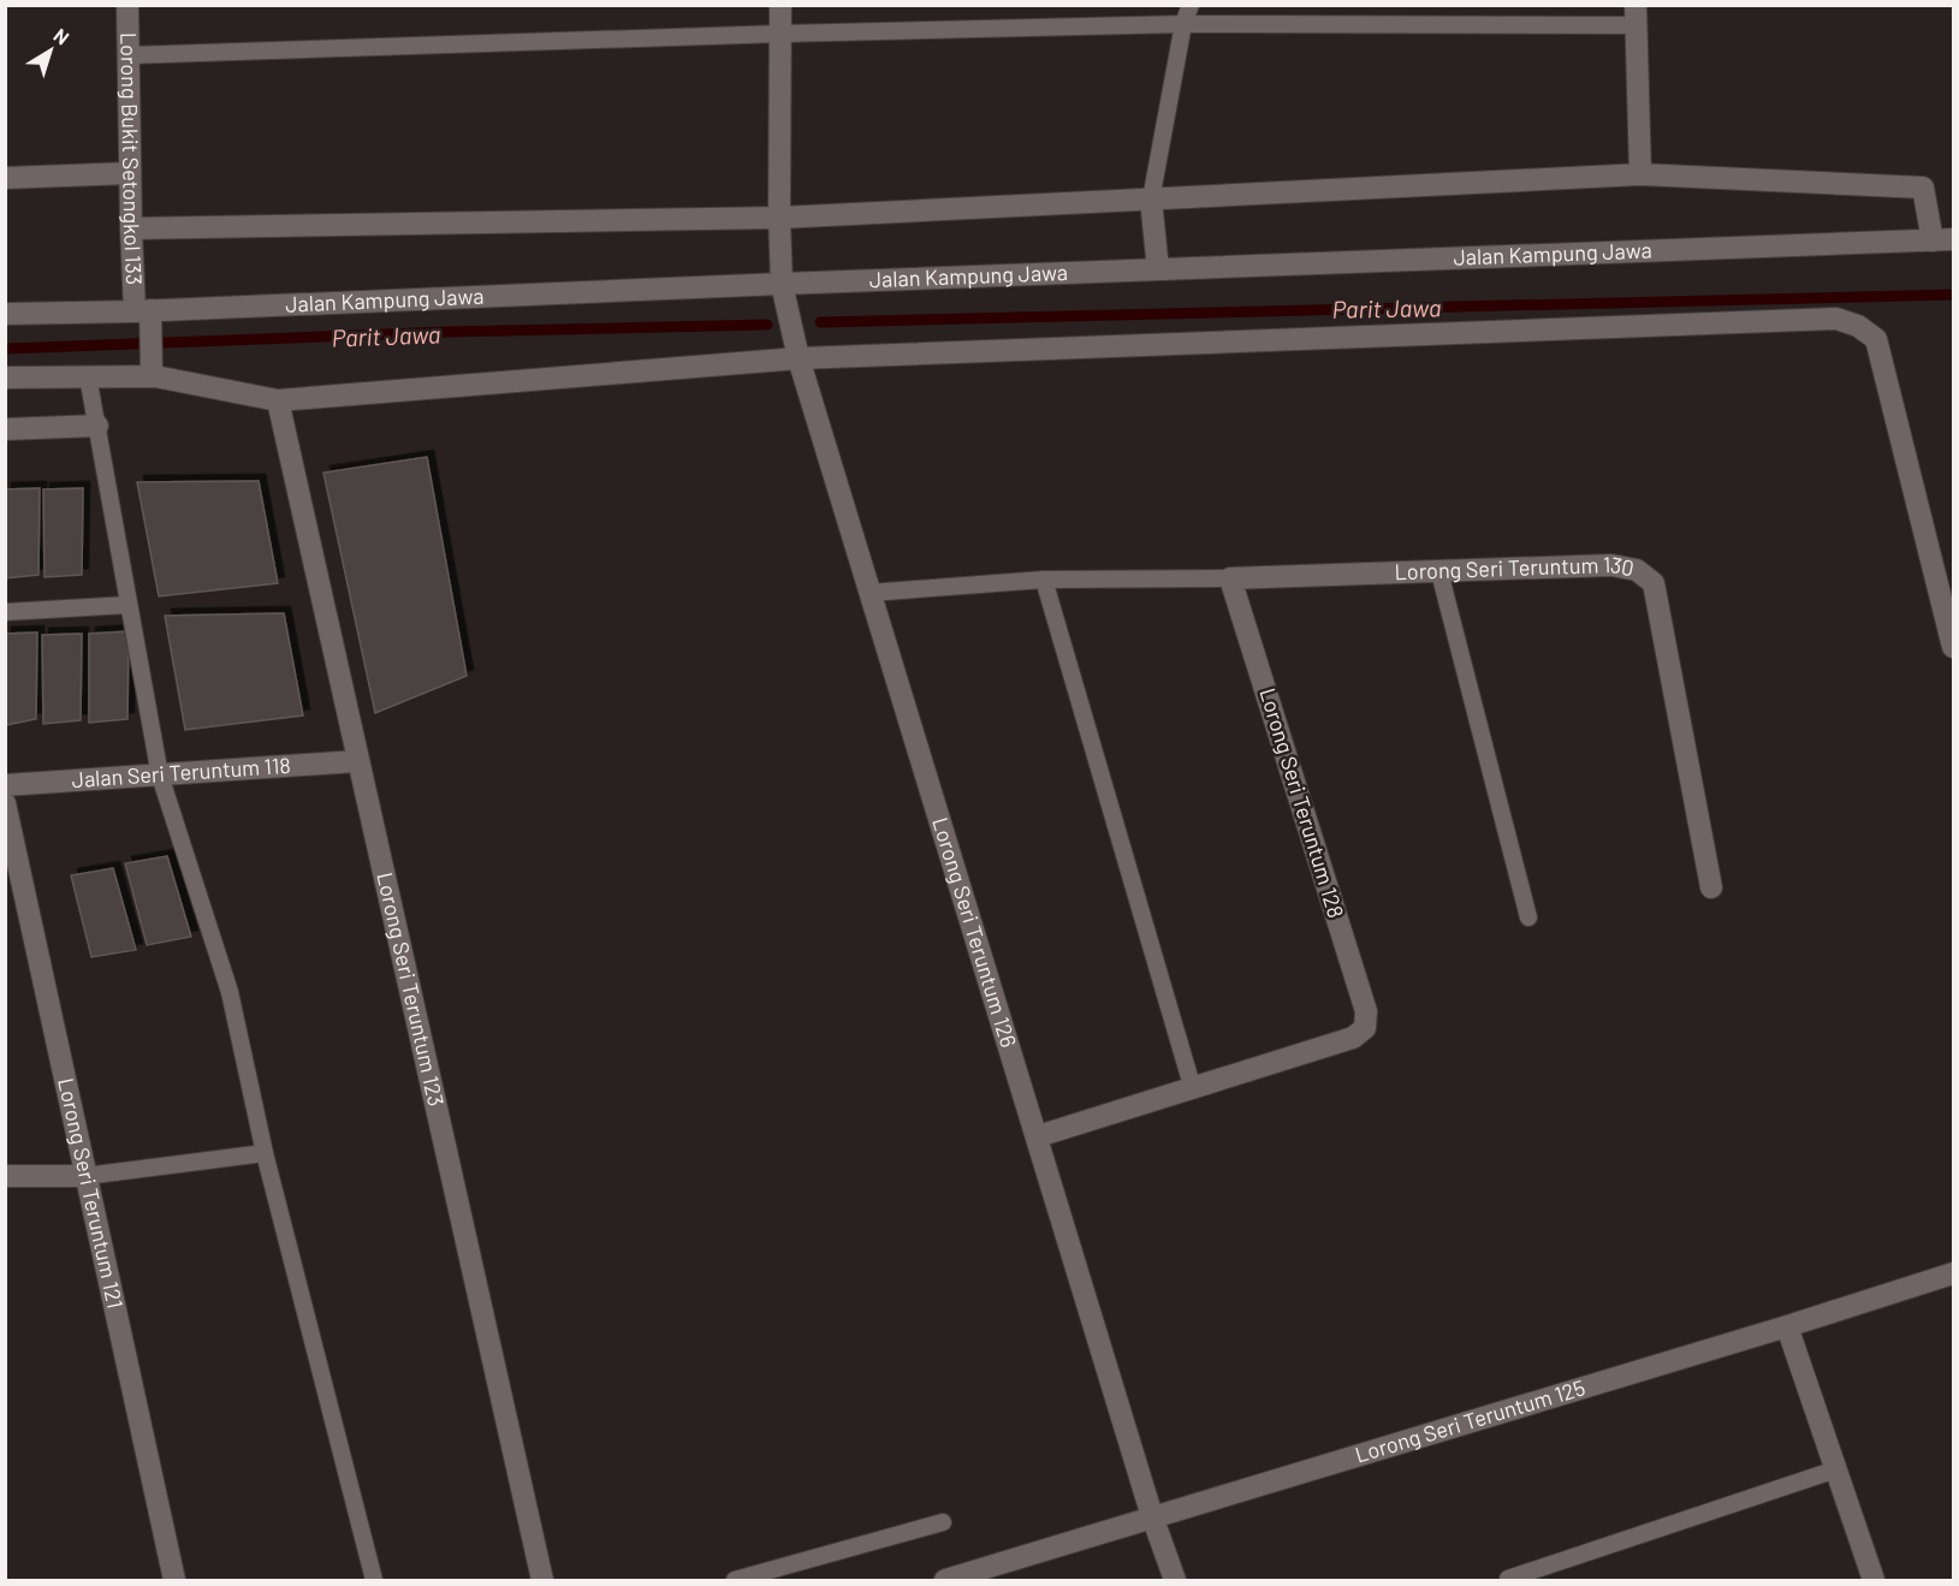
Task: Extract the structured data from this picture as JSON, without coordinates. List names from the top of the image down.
{
  "streets": {
    "street": [
      "Lorong Bukit Setongkol 133",
      "Jalan Kampung Jawa",
      "Lorong Seri Teruntum 130",
      "Jalan Seri Teruntum 118",
      "Lorong Seri Teruntum 128",
      "Lorong Seri Teruntum 126",
      "Lorong Seri Teruntum 123",
      "Lorong Seri Teruntum 121",
      "Lorong Seri Teruntum 125"
    ]
  },
  "crossings": [
    ["Lorong Bukit Setongkol 133", "Jalan Kampung Jawa"],
    ["Jalan Kampung Jawa", "Lorong Seri Teruntum 126"],
    ["Lorong Seri Teruntum 130", "Lorong Seri Teruntum 128"],
    ["Jalan Seri Teruntum 118", "Lorong Seri Teruntum 123"],
    ["Lorong Seri Teruntum 126", "Lorong Seri Teruntum 125"]
  ],
  "water": ["Parit Jawa"],
  "north": "top right"
}
